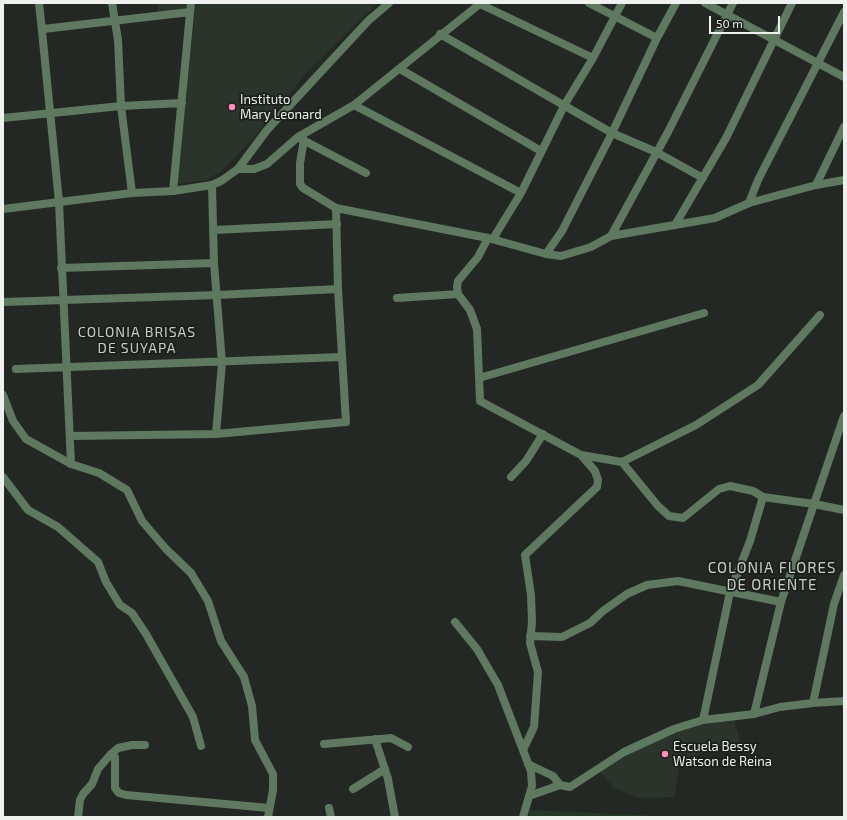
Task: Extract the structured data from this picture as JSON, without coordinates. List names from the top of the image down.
{
  "districts": ["COLONIA BRISAS DE SUYAPA", "COLONIA FLORES DE ORIENTE"],
  "places": ["Instituto Mary Leonard", "Escuela Bessy Watson de Reina"],
  "scale_bar": "50 m"
}
